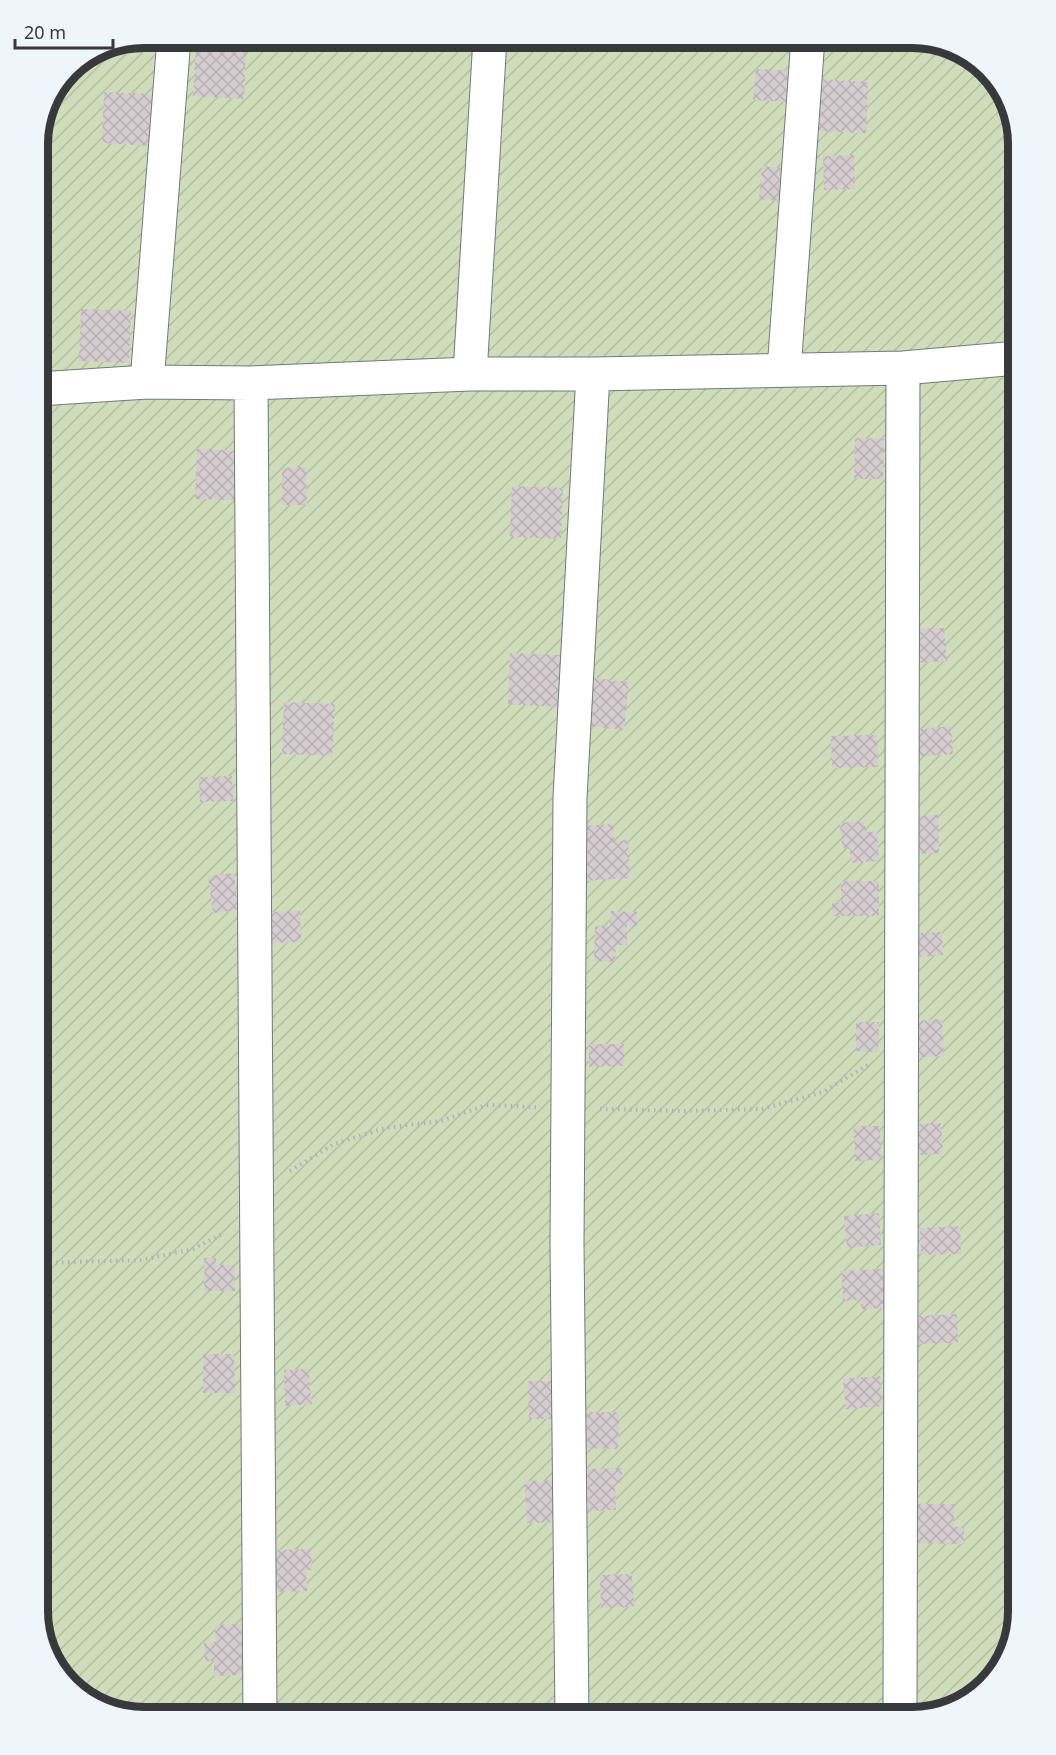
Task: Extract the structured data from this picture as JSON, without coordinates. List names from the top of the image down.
{
  "scale_bar": "20 m"
}
